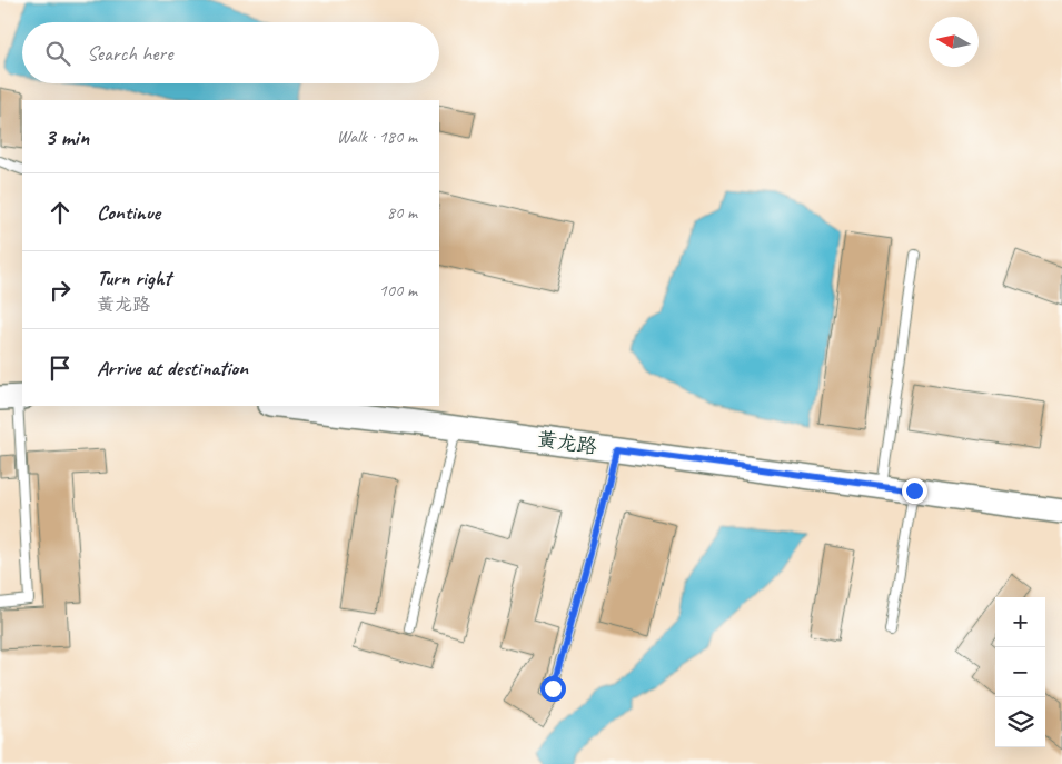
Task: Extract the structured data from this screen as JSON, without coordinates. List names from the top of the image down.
{
  "streets": {
    "main road": ["黄龙路"]
  },
  "north": "left",
  "page": {
    "search": "Search here",
    "heading": ["3 min", "Walk · 180 m"],
    "list": [
      ["Continue", "80 m"],
      ["Turn right", "黄龙路", "100 m"],
      "Arrive at destination"
    ],
    "map_buttons": ["+", "−"]
  }
}
